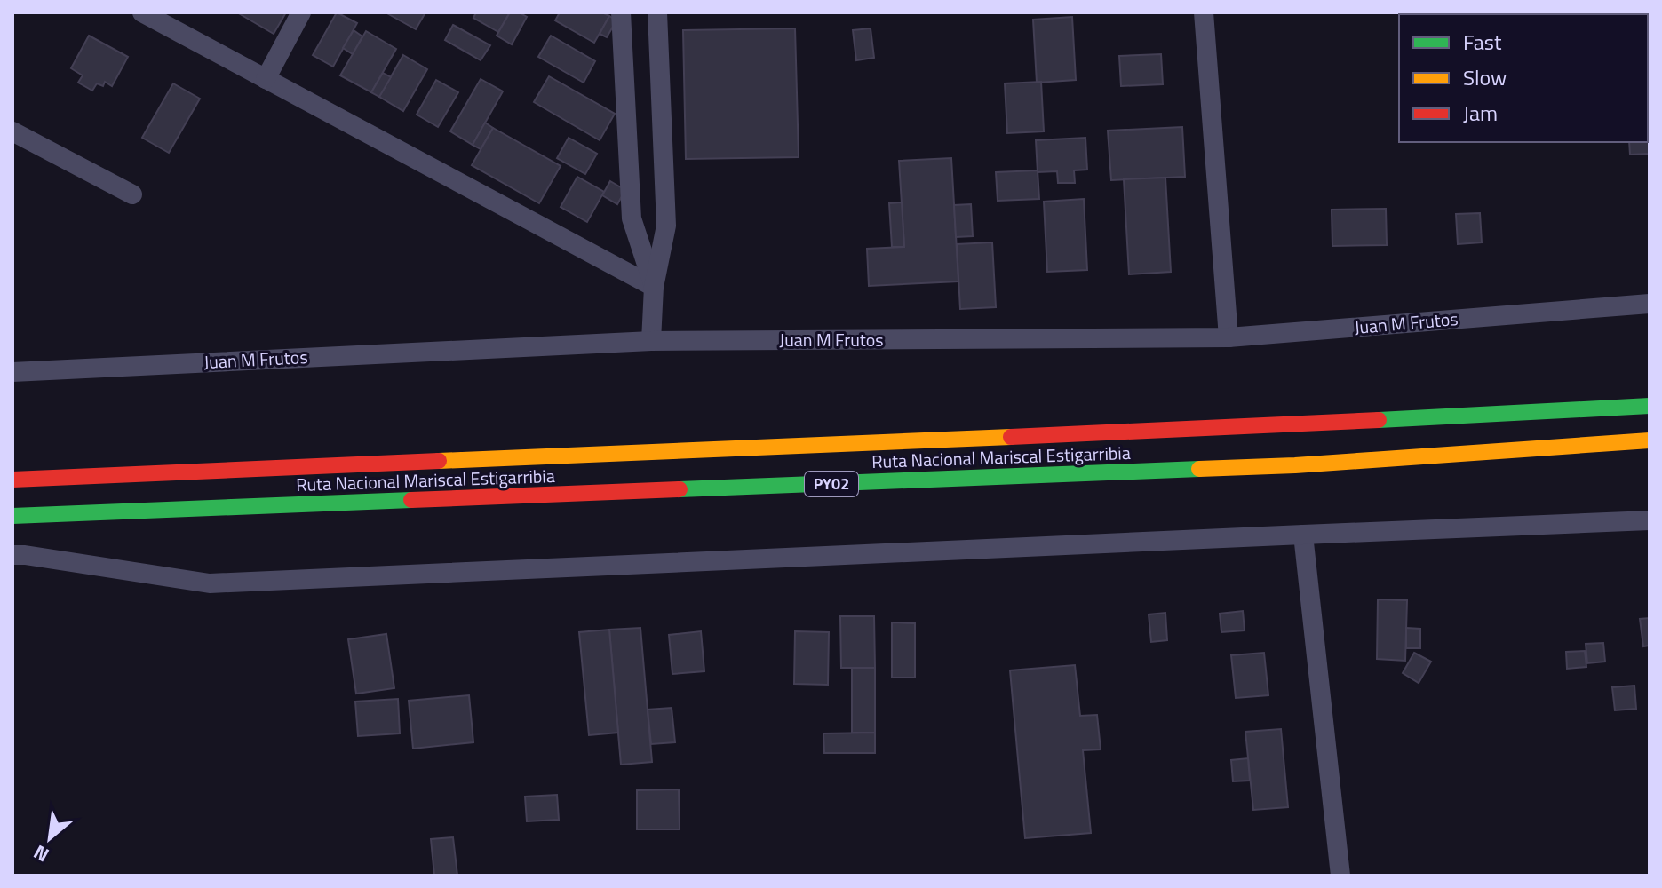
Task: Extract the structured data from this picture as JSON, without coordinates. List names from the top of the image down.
{
  "streets": {
    "highway": ["Ruta Nacional Mariscal Estigarribia", "PY02"],
    "street": ["Juan M Frutos"]
  },
  "legend": ["Fast", "Slow", "Jam"],
  "north": "bottom left"
}
